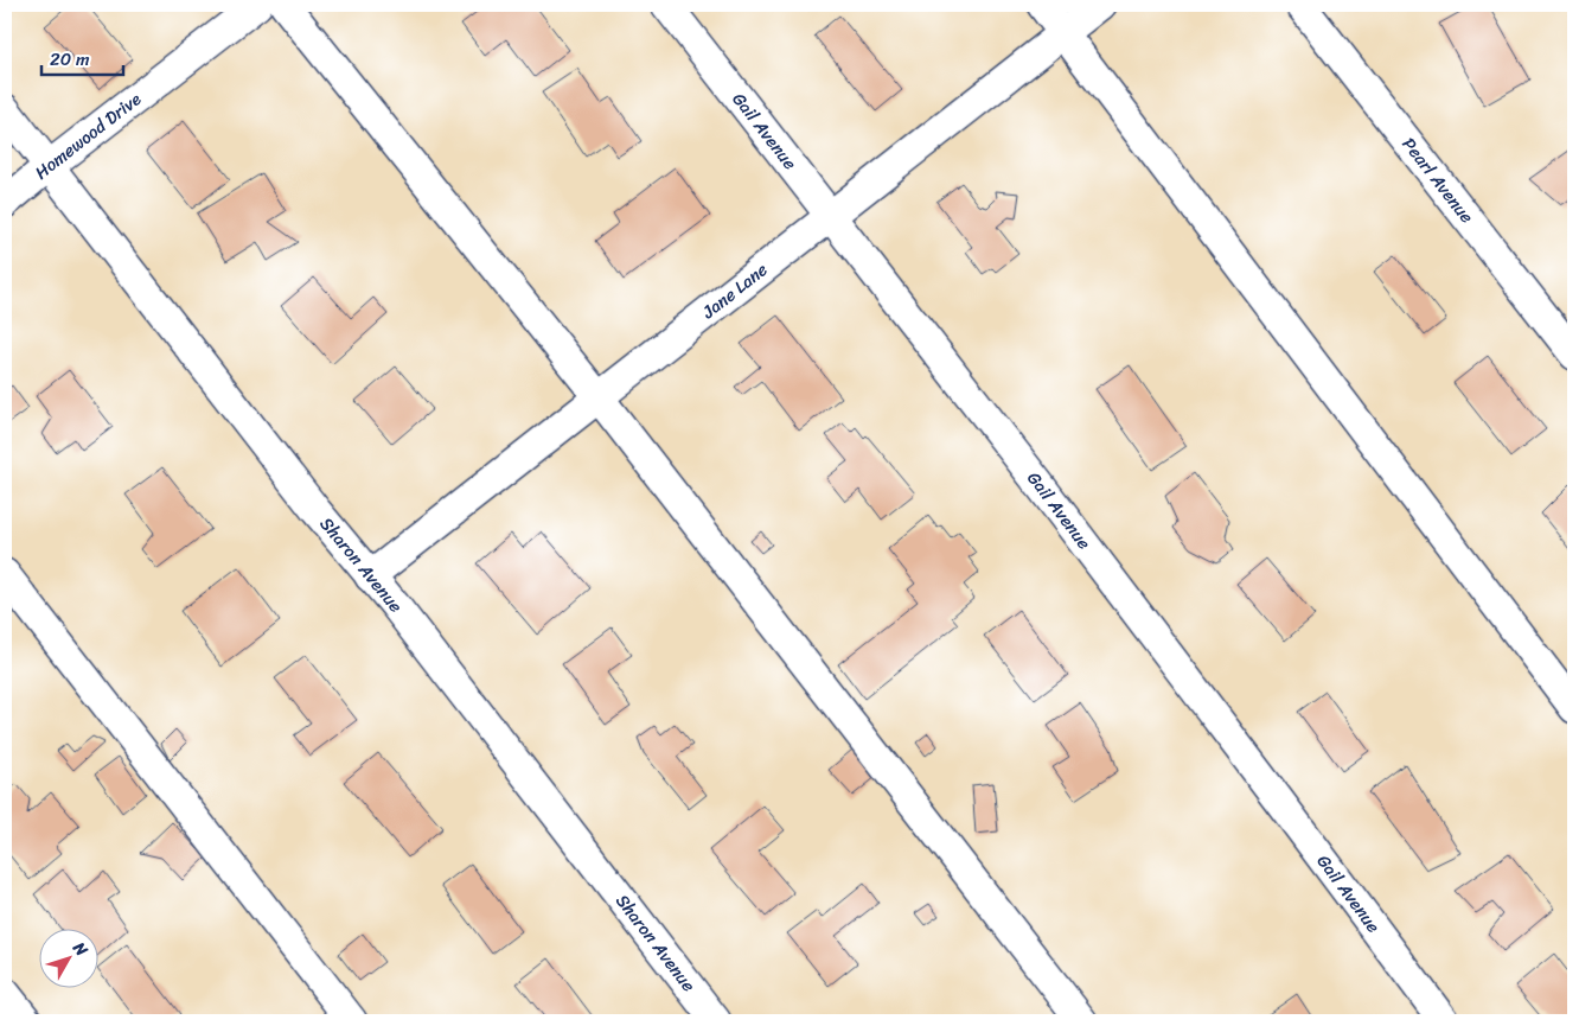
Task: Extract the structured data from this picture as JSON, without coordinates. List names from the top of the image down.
{
  "streets": {
    "street": [
      "Gail Avenue",
      "Homewood Drive",
      "Pearl Avenue",
      "Jane Lane",
      "Sharon Avenue"
    ]
  },
  "crossings": [
    ["Gail Avenue", "Jane Lane"],
    ["Homewood Drive", "Sharon Avenue"],
    ["Jane Lane", "Sharon Avenue"]
  ],
  "scale_bar": "20 m",
  "north": "top right"
}
